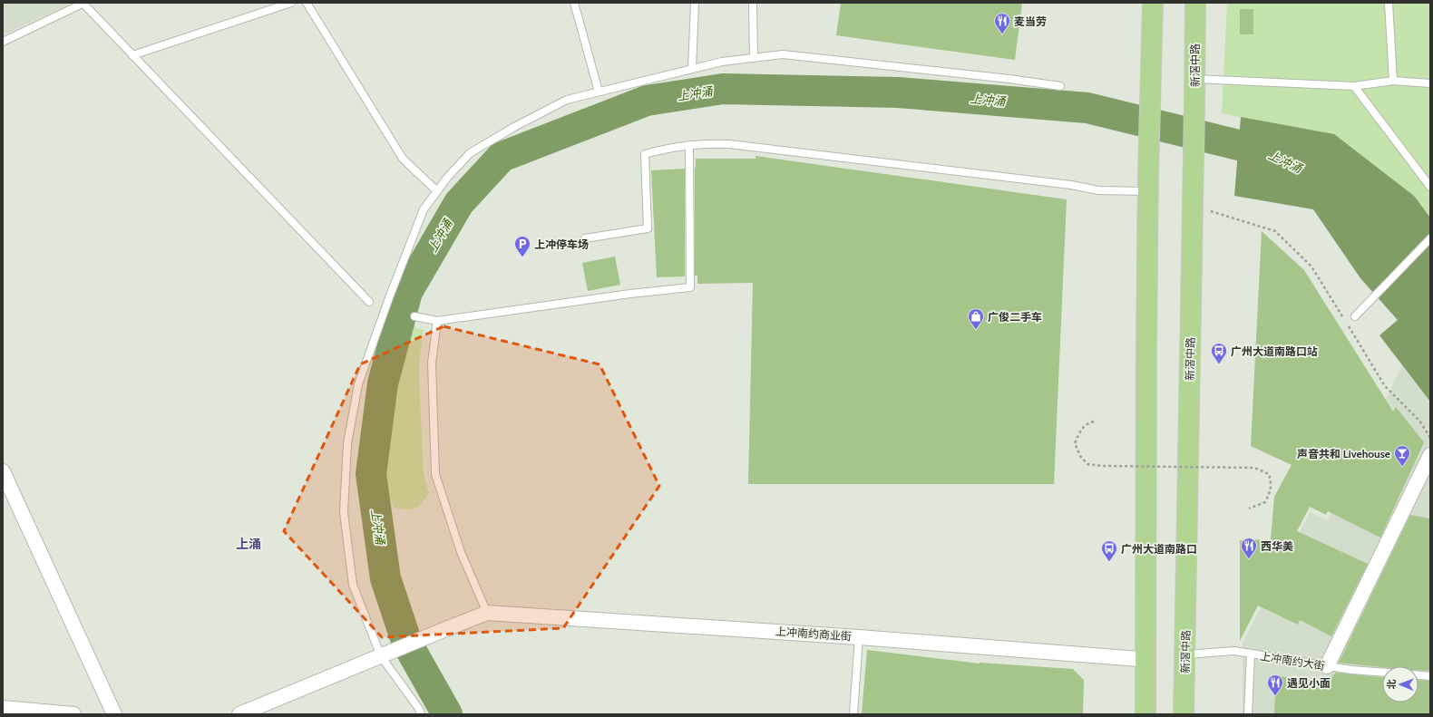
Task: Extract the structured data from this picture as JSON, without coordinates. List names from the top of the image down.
{
  "streets": {
    "highway": ["新滘中路"],
    "street": ["上冲南约商业街"],
    "lane": ["上冲南约大街"]
  },
  "crossings": [
    ["新滘中路", "上冲南约大街"]
  ],
  "districts": ["上涌"],
  "water": ["上冲涌"],
  "places": {
    "restaurant": ["麦当劳", "西华美", "遇见小面"],
    "parking": ["上冲停车场"],
    "shop": ["广俊二手车"],
    "bus stop": ["广州大道南路口站", "广州大道南路口"],
    "bar": ["声音共和 Livehouse"]
  },
  "north": "left"
}
